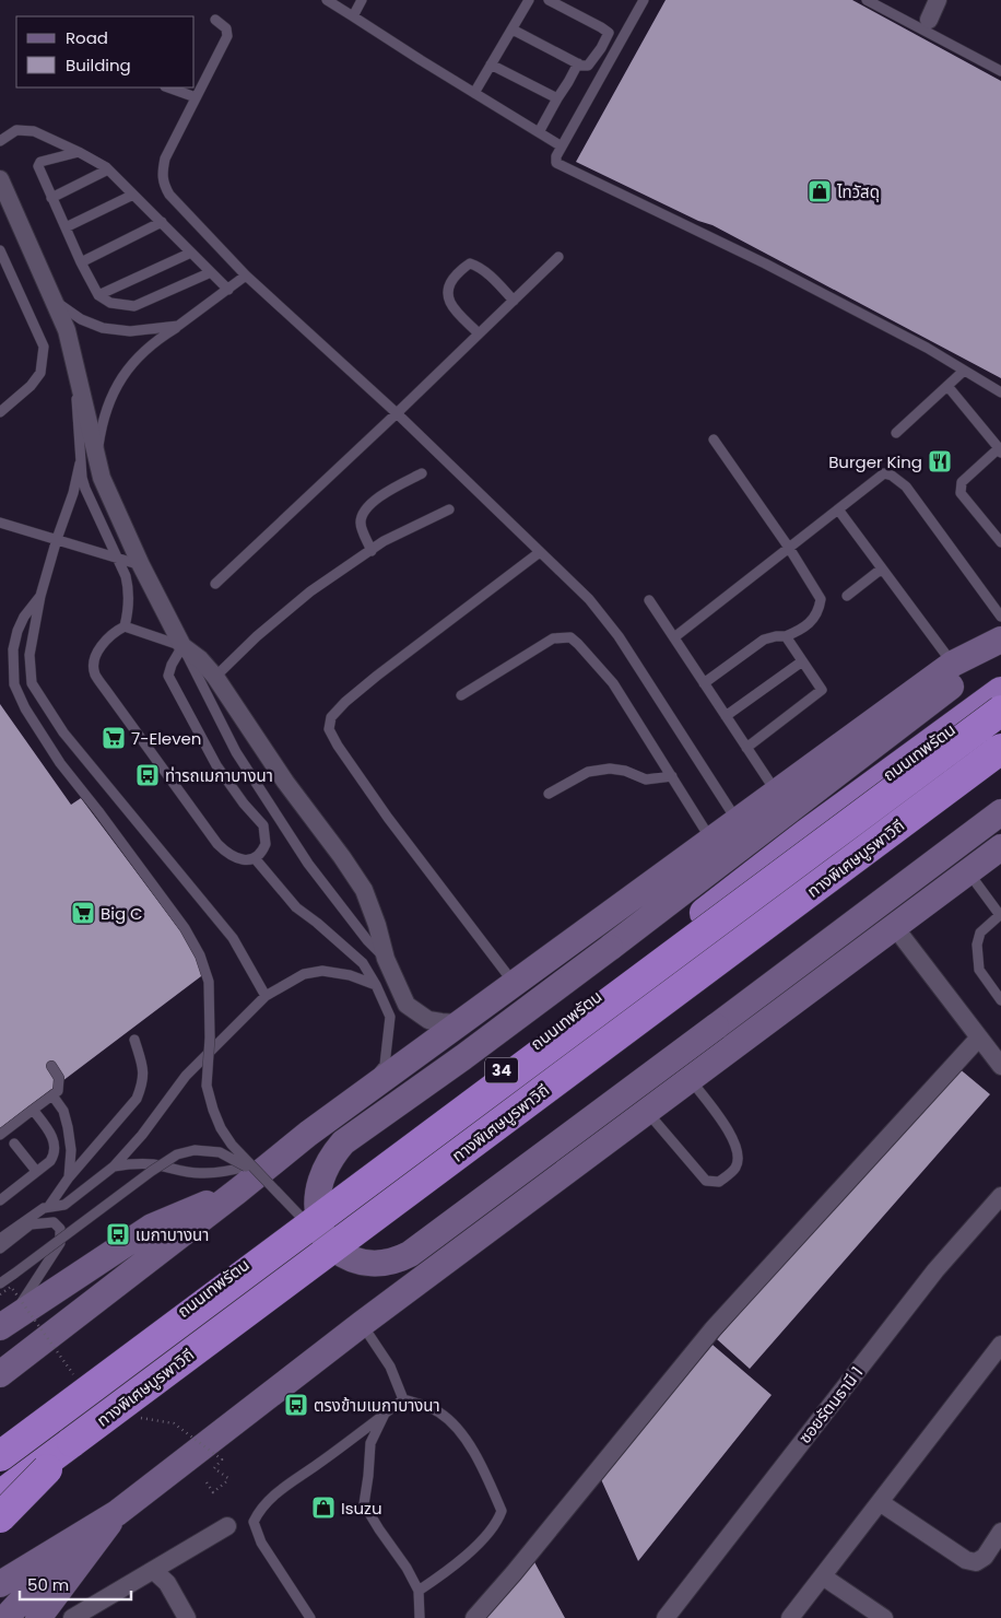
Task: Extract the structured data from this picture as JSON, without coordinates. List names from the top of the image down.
{
  "streets": {
    "highway": ["ถนนเทพรัตน", "ทางพิเศษบูรพาวิถี", "34"],
    "street": ["ซอยรัตนธานี 1"]
  },
  "places": {
    "shop": ["ไทวัสดุ", "Isuzu"],
    "restaurant": ["Burger King"],
    "supermarket": ["7-Eleven", "Big C"],
    "bus stop": ["ท่ารถเมกาบางนา", "เมกาบางนา", "ตรงข้ามเมกาบางนา"]
  },
  "legend": ["Road", "Building"],
  "scale_bar": "50 m"
}
